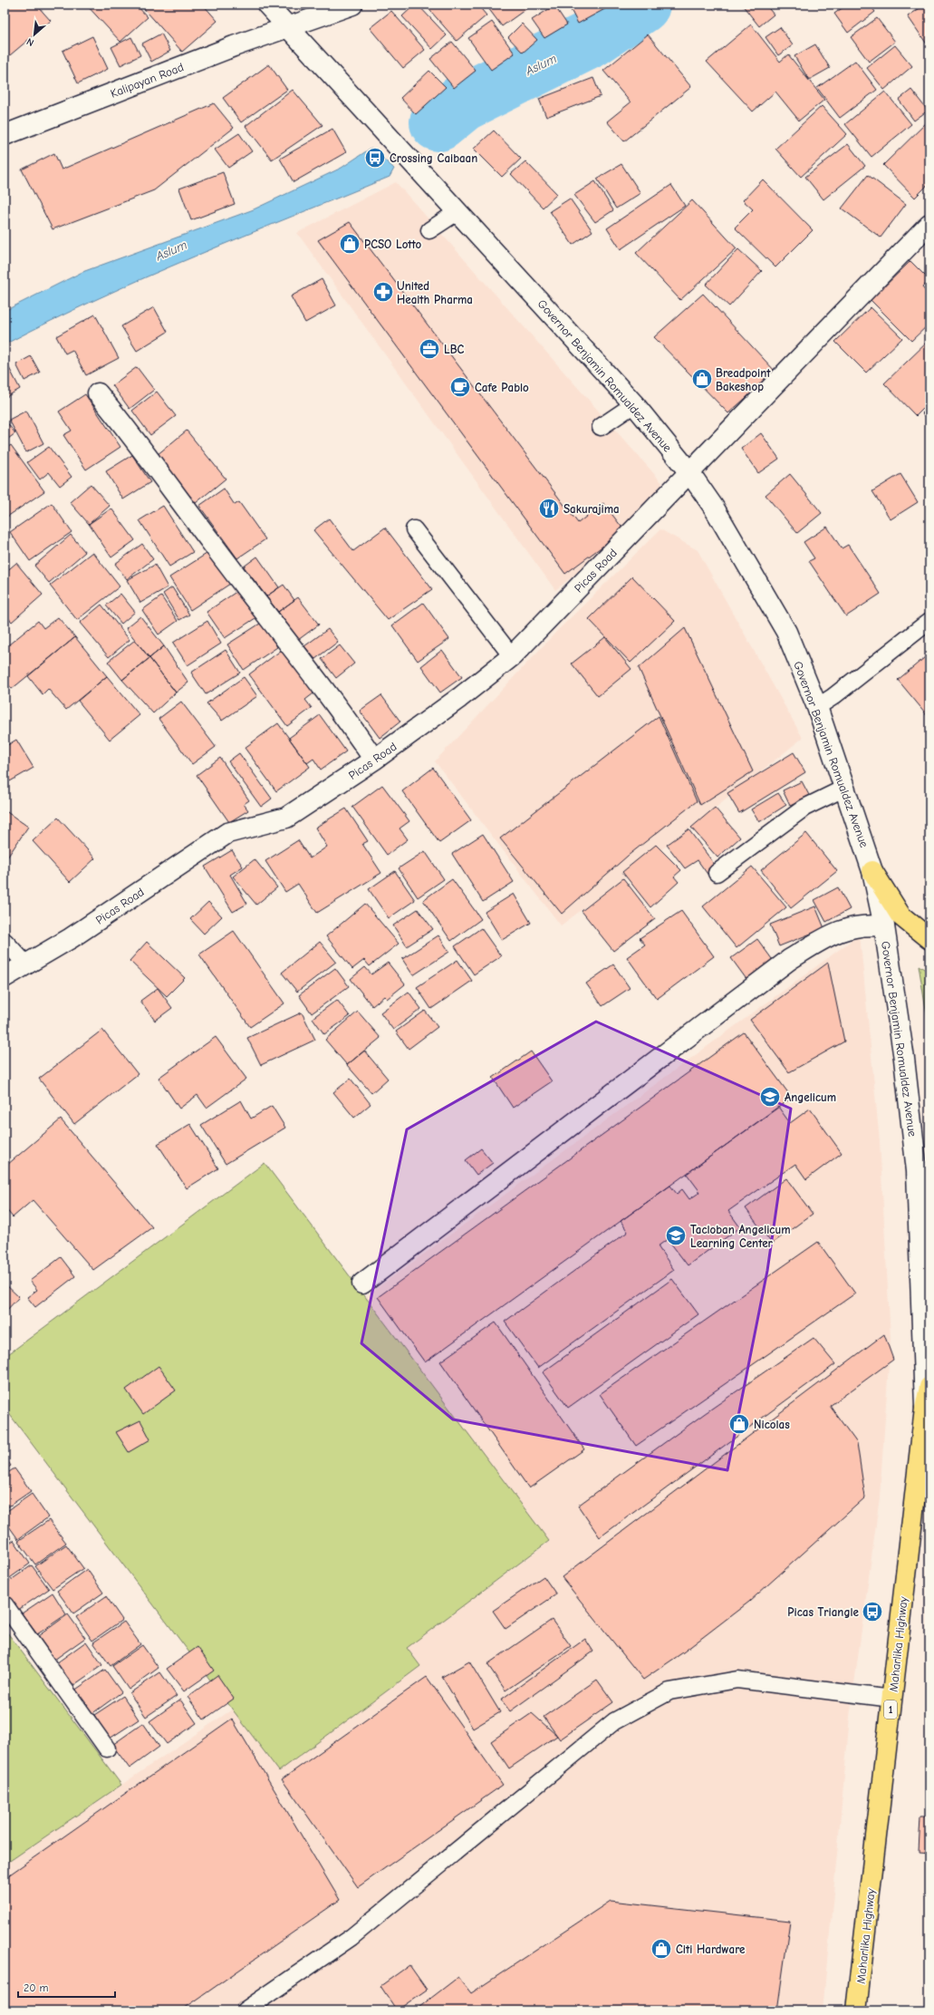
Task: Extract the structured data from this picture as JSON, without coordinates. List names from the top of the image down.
{
  "streets": {
    "main road": ["Maharlika Highway", "1"],
    "street": ["Kalipayan Road", "Governor Benjamin Romualdez Avenue", "Picas Road"]
  },
  "crossings": [
    ["Kalipayan Road", "Governor Benjamin Romualdez Avenue"],
    ["Governor Benjamin Romualdez Avenue", "Picas Road"],
    ["Governor Benjamin Romualdez Avenue", "Maharlika Highway"]
  ],
  "water": ["Aslum"],
  "places": {
    "bus stop": ["Crossing Caibaan", "Picas Triangle"],
    "shop": [
      "PCSO Lotto",
      "Breadpoint Bakeshop",
      "Nicolas",
      "Citi Hardware"
    ],
    "pharmacy": ["United Health Pharma"],
    "office": ["LBC"],
    "cafe": ["Cafe Pablo"],
    "restaurant": ["Sakurajima"],
    "school or university": ["Angelicum", "Tacloban Angelicum Learning Center"]
  },
  "scale_bar": "20 m",
  "north": "bottom left"
}
